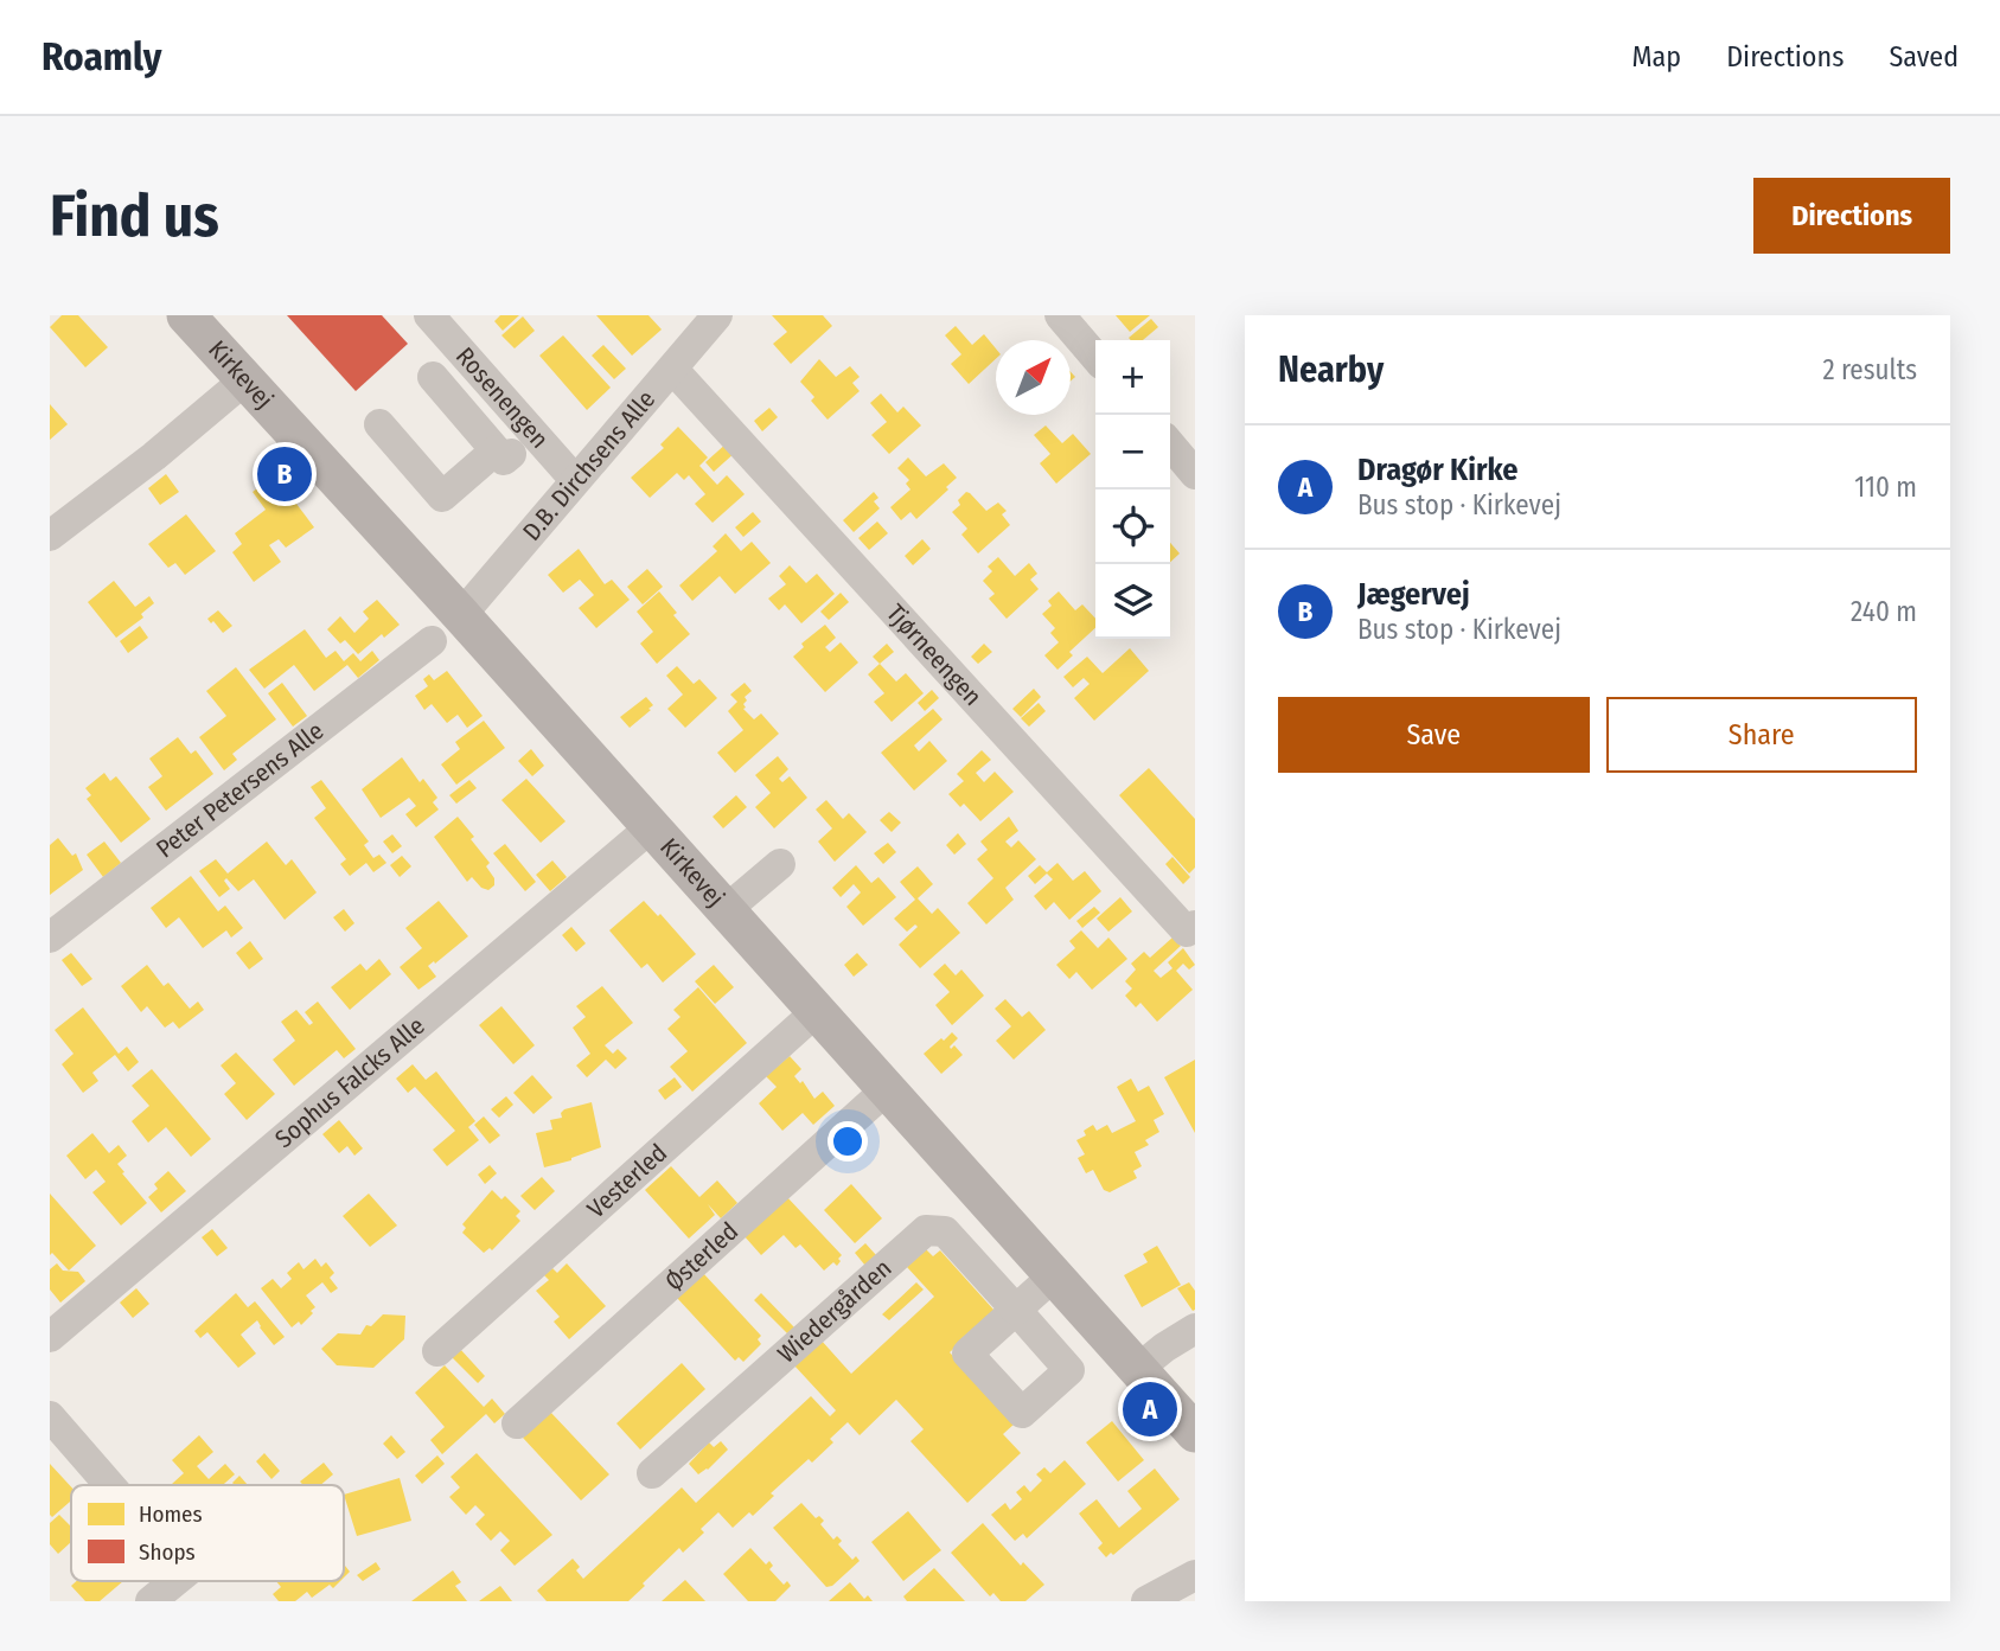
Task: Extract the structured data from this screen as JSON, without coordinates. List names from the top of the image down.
{
  "streets": {
    "main road": ["Kirkevej"],
    "street": [
      "Rosenengen",
      "D.B. Dirchsens Alle",
      "Tjørneengen",
      "Peter Petersens Alle",
      "Sophus Falcks Alle",
      "Vesterled",
      "Østerled",
      "Wiedergården"
    ]
  },
  "crossings": [
    ["Kirkevej", "D.B. Dirchsens Alle"],
    ["Kirkevej", "Sophus Falcks Alle"],
    ["Kirkevej", "Vesterled"],
    ["Kirkevej", "Østerled"],
    ["Kirkevej", "Wiedergården"],
    ["Rosenengen", "D.B. Dirchsens Alle"],
    ["D.B. Dirchsens Alle", "Tjørneengen"]
  ],
  "legend": ["Homes", "Shops"],
  "north": "top right",
  "page": {
    "header": "Roamly",
    "nav": ["Map", "Directions", "Saved"],
    "buttons": [
      "Directions",
      ["Save", "Share"]
    ],
    "title": "Find us",
    "heading": ["Nearby", "2 results"],
    "map_buttons": ["+", "−"],
    "list": [
      {
        "mark": "A",
        "name": "Dragør Kirke",
        "note": "Bus stop · Kirkevej",
        "value": "110 m"
      },
      {
        "mark": "B",
        "name": "Jægervej",
        "note": "Bus stop · Kirkevej",
        "value": "240 m"
      }
    ],
    "pins": ["B", "A"]
  }
}
